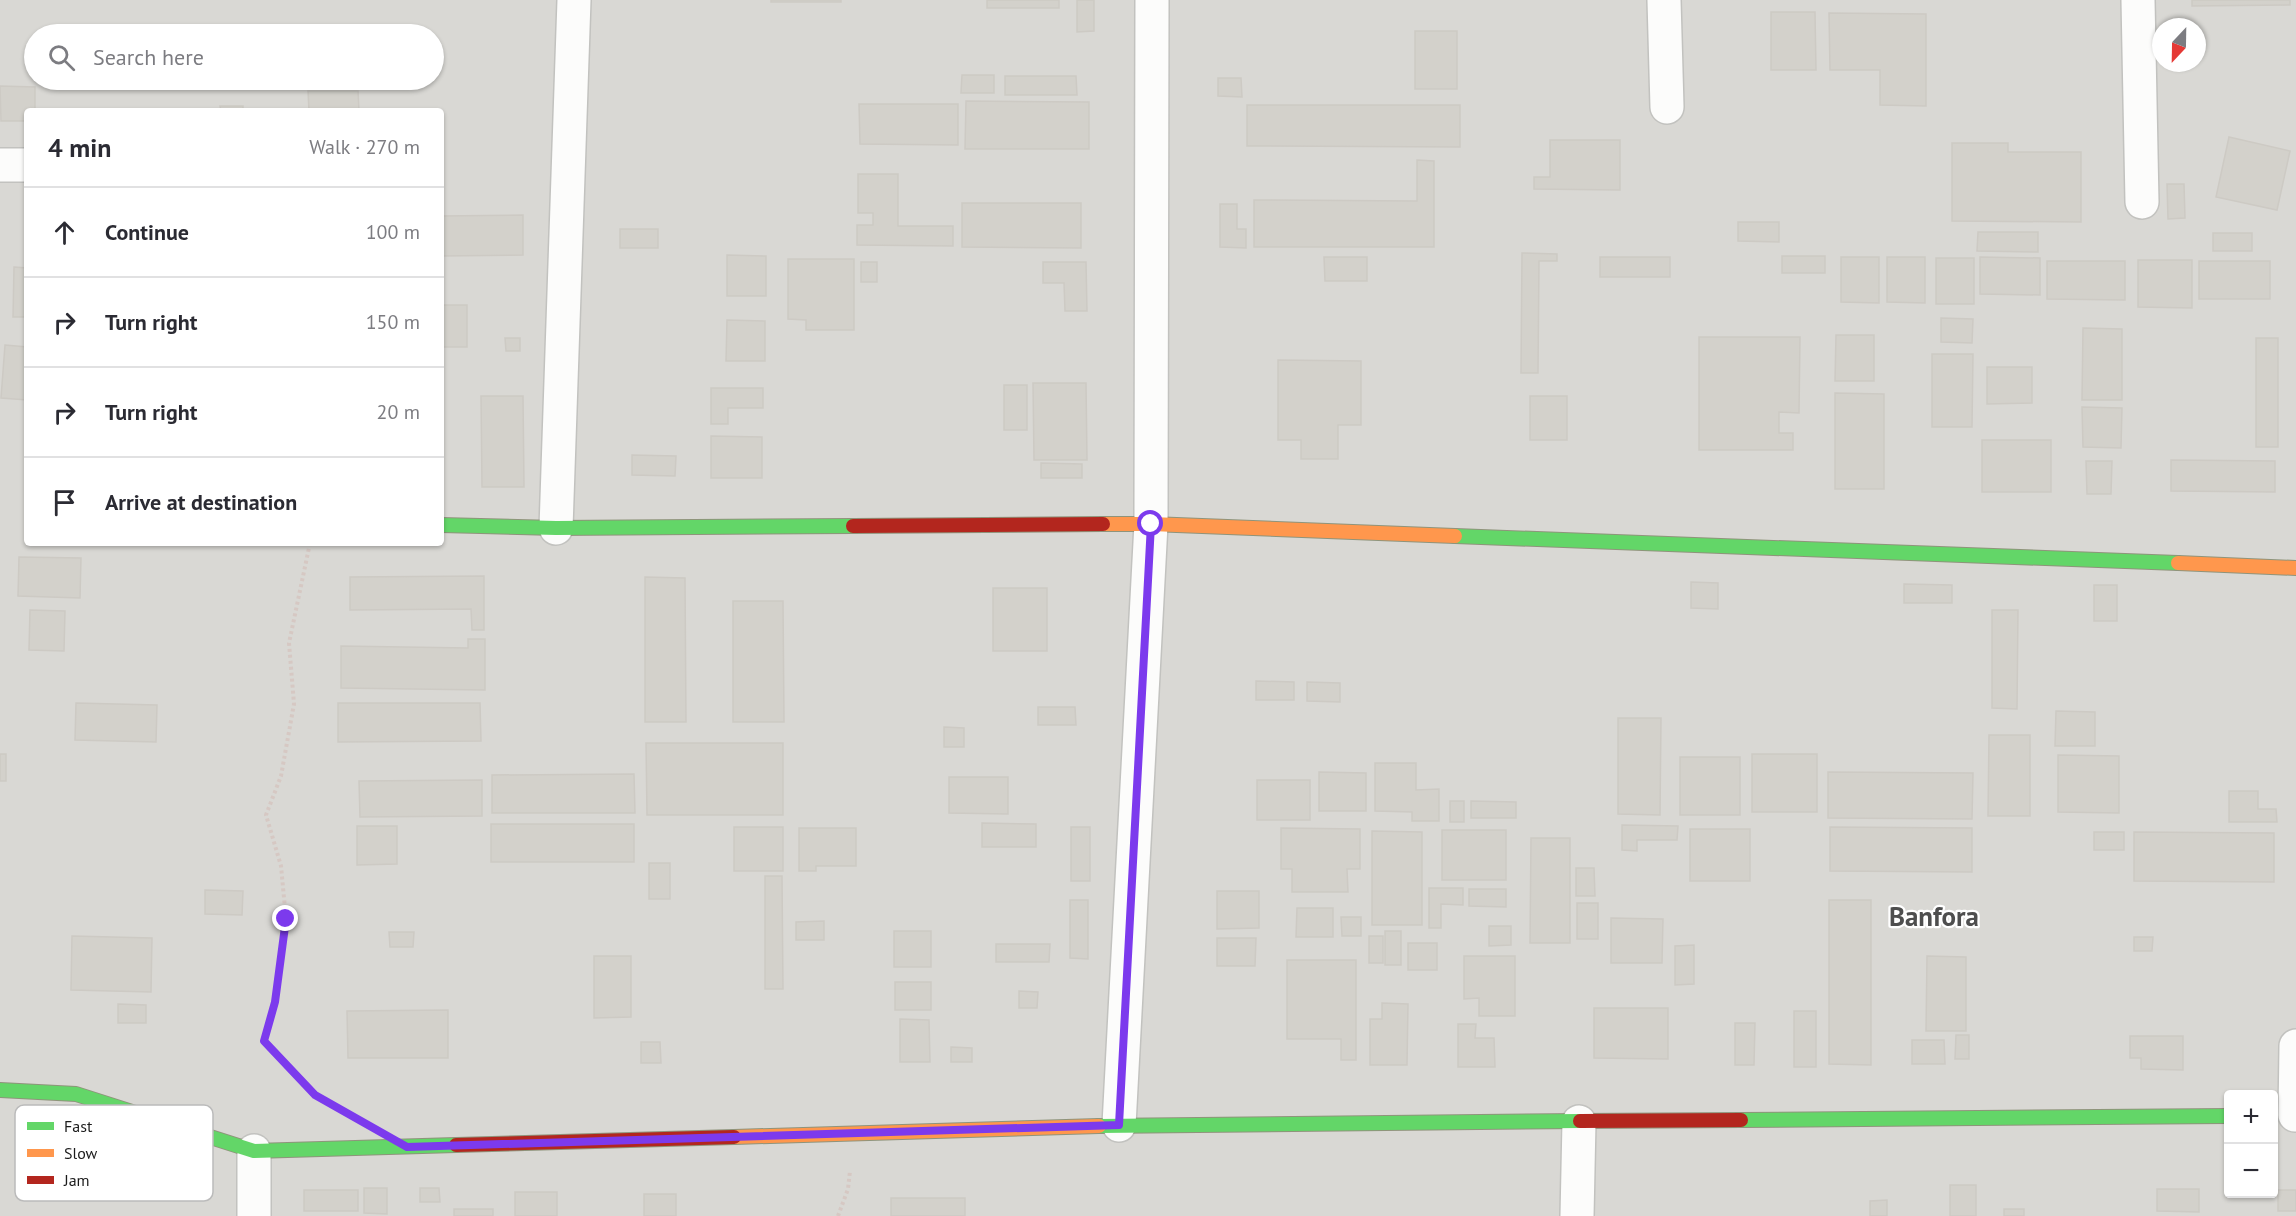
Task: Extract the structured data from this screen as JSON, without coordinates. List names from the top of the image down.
{
  "districts": ["Banfora"],
  "legend": ["Fast", "Slow", "Jam"],
  "north": "bottom",
  "page": {
    "search": "Search here",
    "heading": ["4 min", "Walk · 270 m"],
    "list": [
      ["Continue", "100 m"],
      ["Turn right", "150 m"],
      ["Turn right", "20 m"],
      "Arrive at destination"
    ],
    "map_buttons": ["+", "−"]
  }
}
